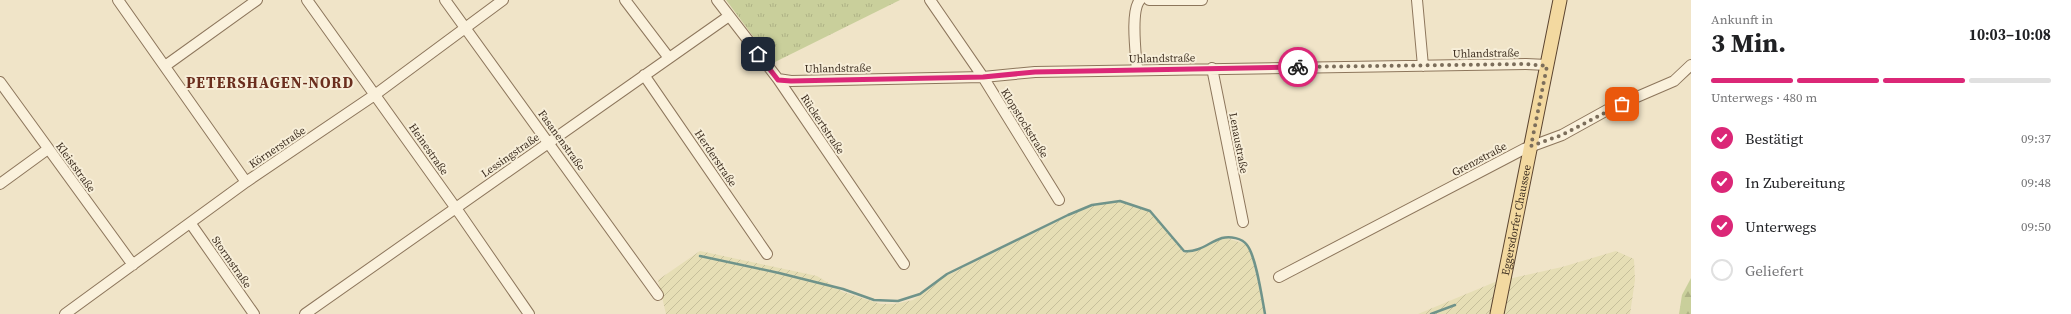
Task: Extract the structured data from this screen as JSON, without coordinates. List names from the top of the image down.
{
  "streets": {
    "main road": ["Eggersdorfer Chaussee"],
    "street": [
      "Uhlandstraße",
      "Klopstockstraße",
      "Rückertstraße",
      "Fasanenstraße",
      "Lenaustraße",
      "Körnerstraße",
      "Heinestraße",
      "Lessingstraße",
      "Herderstraße",
      "Grenzstraße",
      "Kleiststraße",
      "Stormstraße"
    ]
  },
  "crossings": [
    ["Uhlandstraße", "Klopstockstraße"],
    ["Uhlandstraße", "Rückertstraße"],
    ["Uhlandstraße", "Lenaustraße"],
    ["Uhlandstraße", "Eggersdorfer Chaussee"],
    ["Rückertstraße", "Lessingstraße"],
    ["Fasanenstraße", "Körnerstraße"],
    ["Fasanenstraße", "Lessingstraße"],
    ["Körnerstraße", "Heinestraße"],
    ["Körnerstraße", "Kleiststraße"],
    ["Körnerstraße", "Stormstraße"],
    ["Heinestraße", "Lessingstraße"],
    ["Lessingstraße", "Herderstraße"],
    ["Grenzstraße", "Eggersdorfer Chaussee"]
  ],
  "districts": ["PETERSHAGEN-NORD"],
  "page": {
    "heading": ["3 Min.", "Ankunft in", "10:03–10:08"],
    "bar": "Unterwegs · 480 m",
    "list": [
      ["Bestätigt", "09:37"],
      ["In Zubereitung", "09:48"],
      ["Unterwegs", "09:50"],
      "Geliefert"
    ]
  }
}
